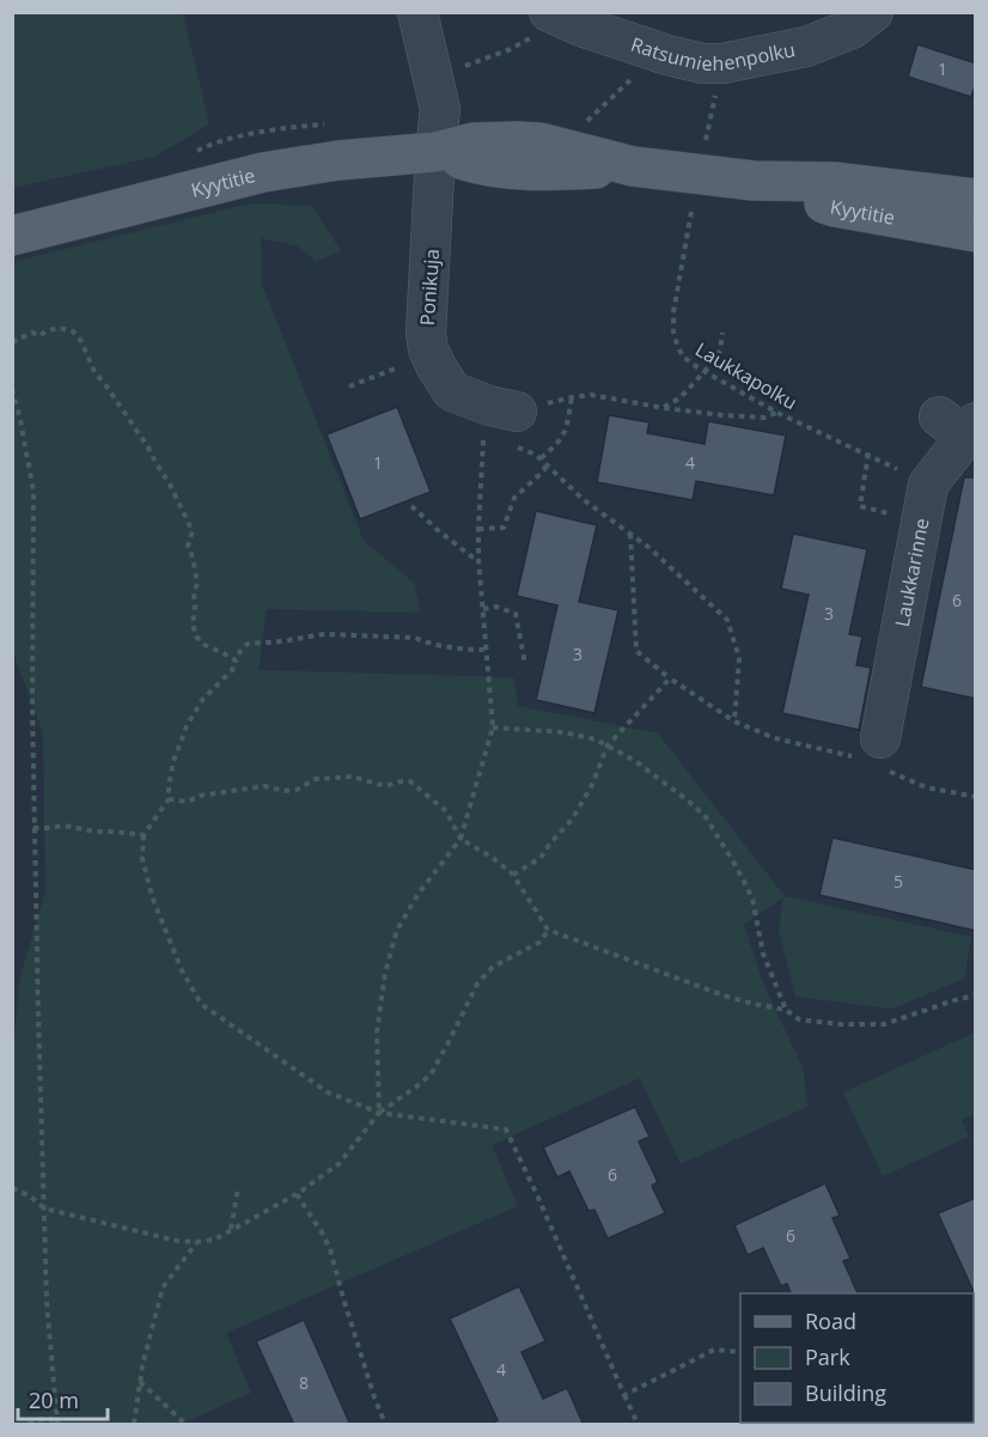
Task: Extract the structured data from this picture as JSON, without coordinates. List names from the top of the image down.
{
  "streets": {
    "main road": ["Kyytitie"],
    "street": ["Ratsumiehenpolku", "Ponikuja", "Laukkarinne"],
    "path": ["Laukkapolku"]
  },
  "crossings": [
    ["Kyytitie", "Ponikuja"],
    ["Laukkapolku", "Laukkarinne"]
  ],
  "house_numbers": [
    "1",
    "1",
    "4",
    "6",
    "3",
    "3",
    "5",
    "6",
    "6",
    "4",
    "8"
  ],
  "legend": ["Road", "Park", "Building"],
  "scale_bar": "20 m"
}
